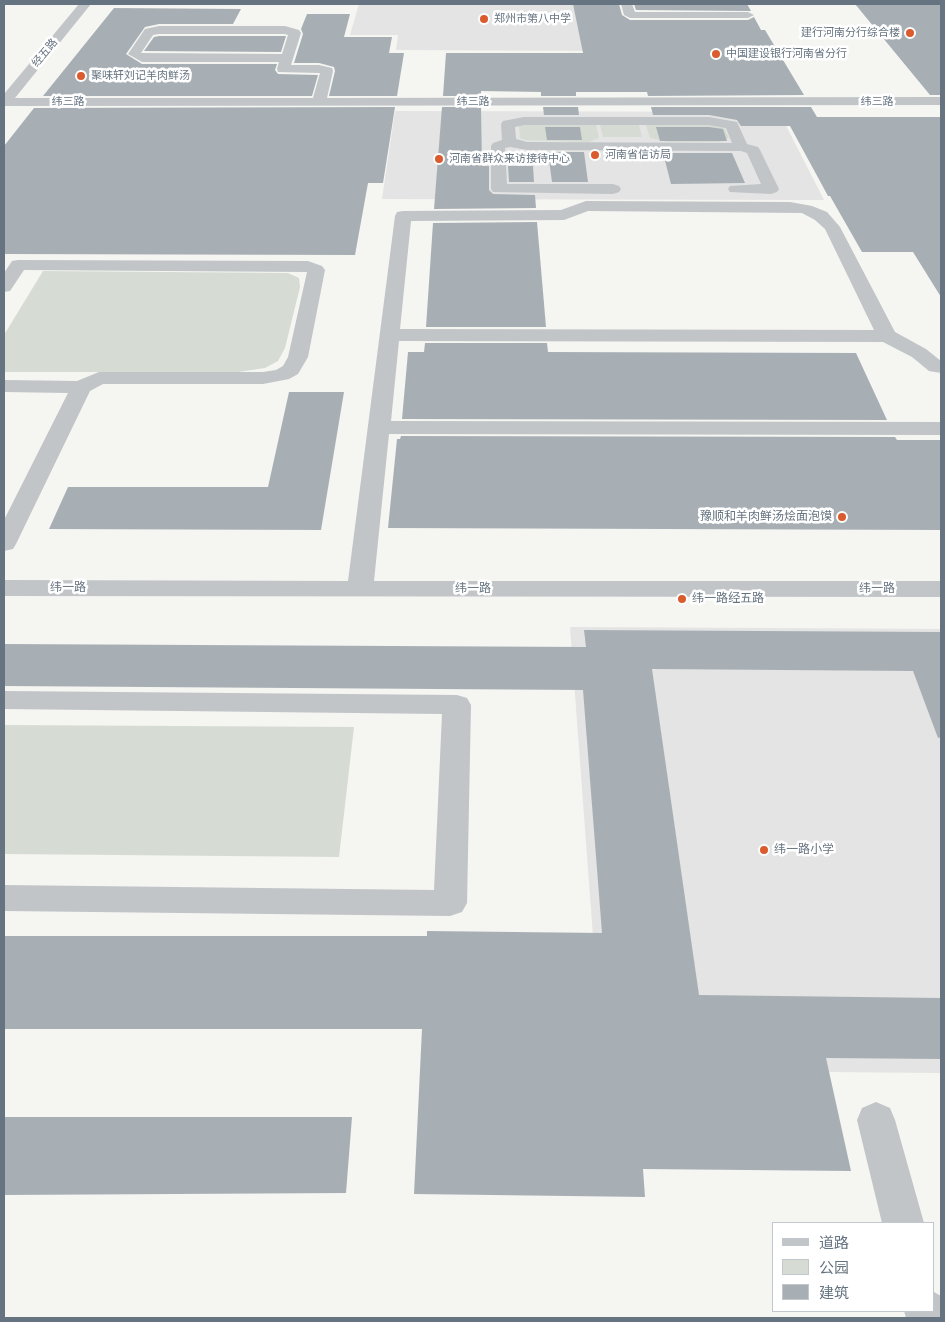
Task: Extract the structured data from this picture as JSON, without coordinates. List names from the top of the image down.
{
  "streets": {
    "street": ["经五路", "纬三路", "纬一路"]
  },
  "crossings": [
    ["经五路", "纬三路"]
  ],
  "places": [
    "郑州市第八中学",
    "建行河南分行综合楼",
    "中国建设银行河南省分行",
    "聚味轩刘记羊肉鲜汤",
    "河南省信访局",
    "河南省群众来访接待中心",
    "豫顺和羊肉鲜汤烩面泡馍",
    "纬一路经五路",
    "纬一路小学"
  ],
  "legend": ["道路", "公园", "建筑"]
}
